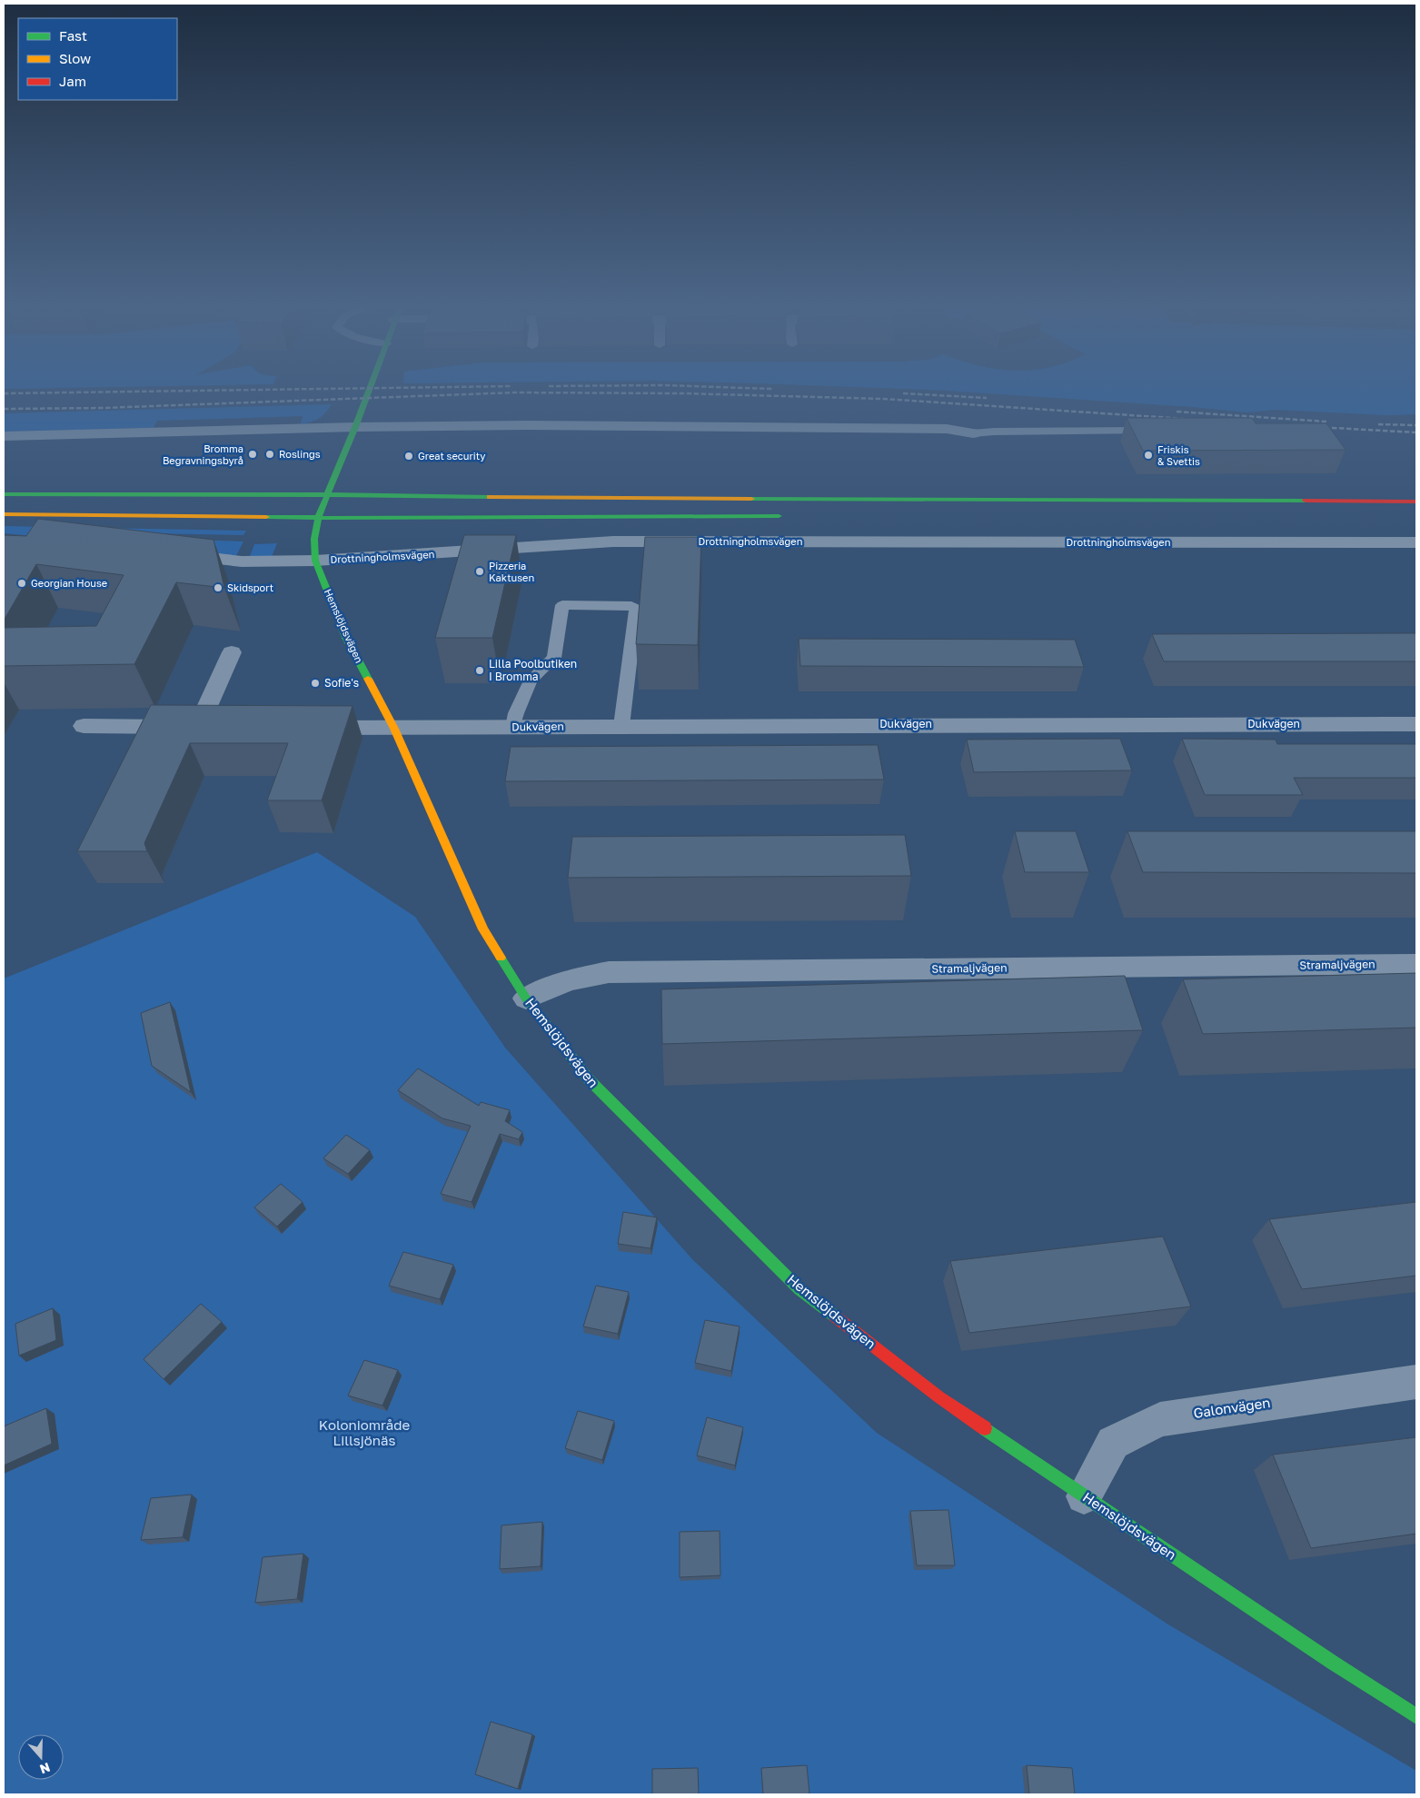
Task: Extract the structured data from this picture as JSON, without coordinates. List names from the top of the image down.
{
  "streets": {
    "main road": ["Hemslöjdsvägen"],
    "street": [
      "Drottningholmsvägen",
      "Dukvägen",
      "Stramaljvägen",
      "Galonvägen"
    ]
  },
  "crossings": [
    ["Drottningholmsvägen", "Hemslöjdsvägen"],
    ["Hemslöjdsvägen", "Dukvägen"],
    ["Hemslöjdsvägen", "Stramaljvägen"],
    ["Hemslöjdsvägen", "Galonvägen"]
  ],
  "parks": ["Koloniområde Lillsjönäs"],
  "places": [
    "Bromma Begravningsbyrå",
    "Roslings",
    "Friskis & Svettis",
    "Great security",
    "Pizzeria Kaktusen",
    "Georgian House",
    "Skidsport",
    "Lilla Poolbutiken I Bromma",
    "Sofie's"
  ],
  "legend": ["Fast", "Slow", "Jam"],
  "north": "bottom"
}
